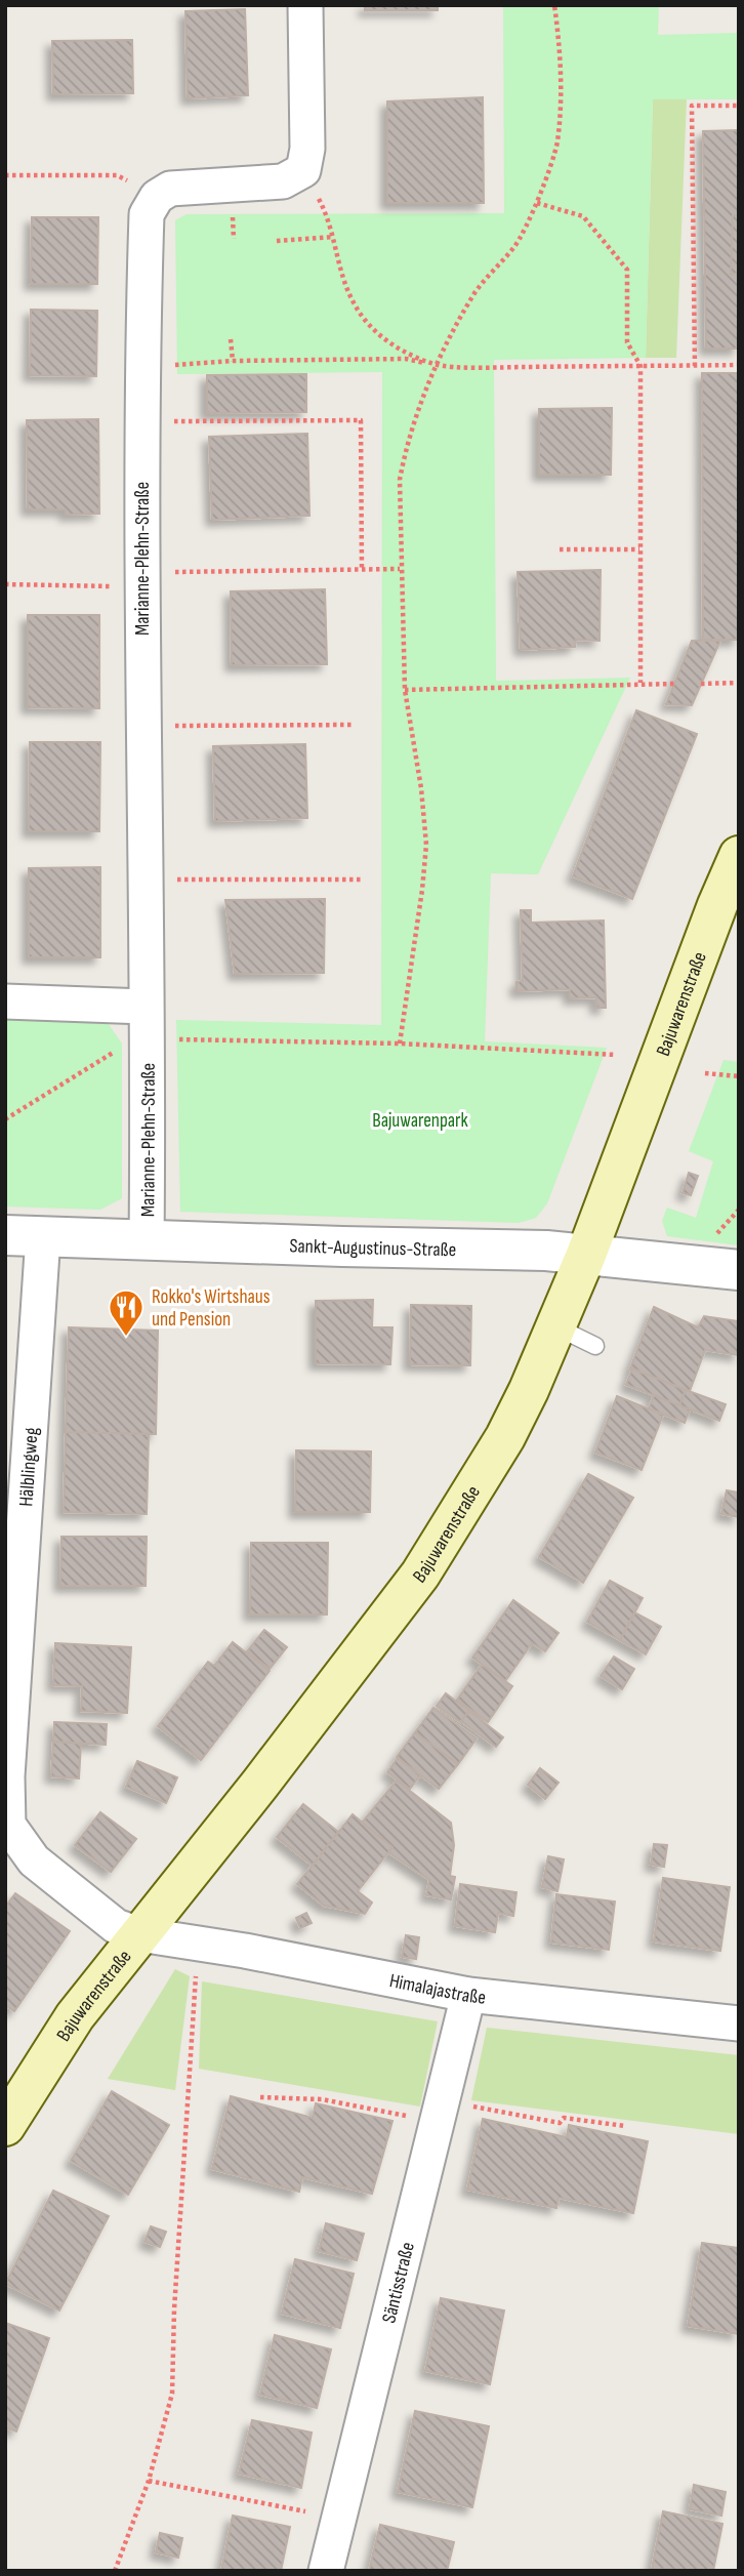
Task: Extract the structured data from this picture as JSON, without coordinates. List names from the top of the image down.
{
  "streets": {
    "main road": ["Bajuwarenstraße"],
    "street": [
      "Marianne-Plehn-Straße",
      "Sankt-Augustinus-Straße",
      "Hälblingweg",
      "Himalajastraße",
      "Säntisstraße"
    ]
  },
  "crossings": [
    ["Marianne-Plehn-Straße", "Sankt-Augustinus-Straße"],
    ["Bajuwarenstraße", "Sankt-Augustinus-Straße"],
    ["Bajuwarenstraße", "Hälblingweg"],
    ["Bajuwarenstraße", "Himalajastraße"],
    ["Sankt-Augustinus-Straße", "Hälblingweg"],
    ["Hälblingweg", "Himalajastraße"],
    ["Himalajastraße", "Säntisstraße"]
  ],
  "parks": ["Bajuwarenpark"],
  "places": {
    "restaurant": ["Rokko's Wirtshaus und Pension"]
  }
}
